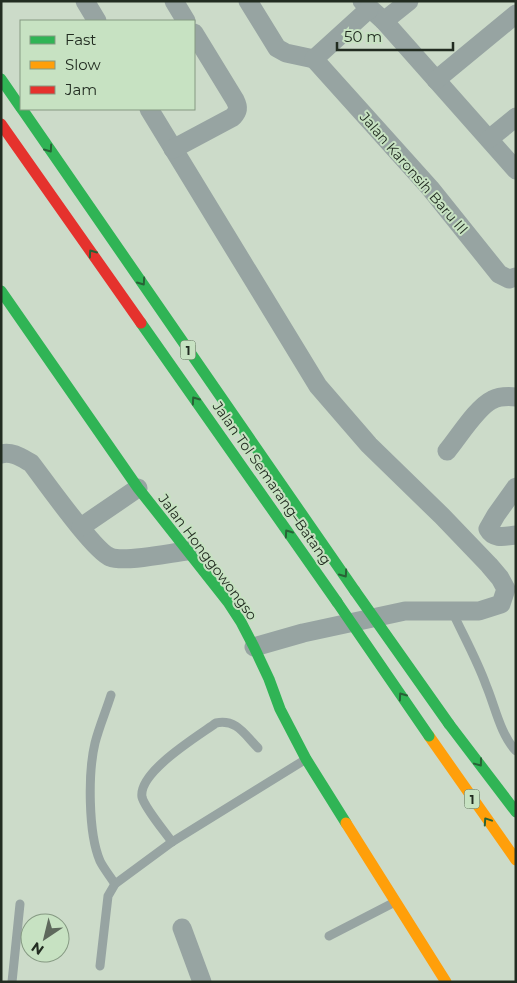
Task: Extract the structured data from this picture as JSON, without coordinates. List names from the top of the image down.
{
  "streets": {
    "main road": ["1", "Jalan Tol Semarang–Batang", "Jalan Honggowongso"],
    "street": ["Jalan Karonsih Baru III"]
  },
  "legend": ["Fast", "Slow", "Jam"],
  "scale_bar": "50 m",
  "north": "bottom left"
}
